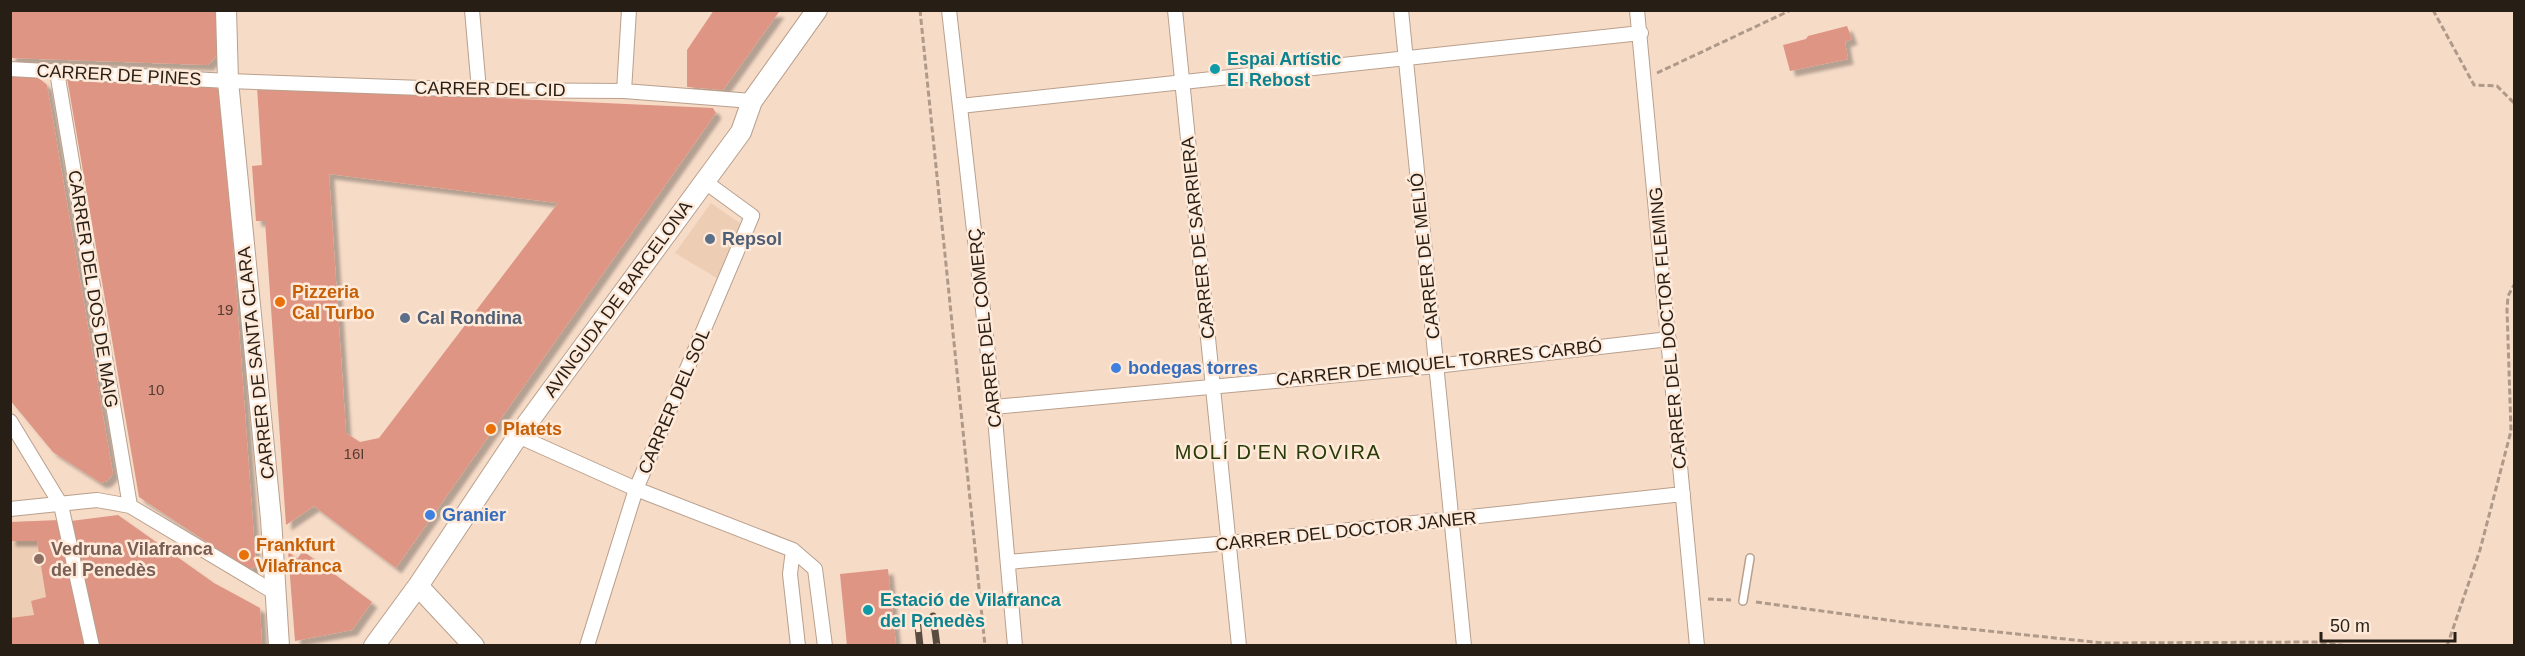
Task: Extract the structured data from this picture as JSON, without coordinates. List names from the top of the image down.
{
  "streets": {
    "street": [
      "CARRER DE PINES",
      "CARRER DEL CID",
      "CARRER DE SARRIERA",
      "CARRER DE MELIÓ",
      "CARRER DEL DOS DE MAIG",
      "AVINGUDA DE BARCELONA",
      "CARRER DEL COMERÇ",
      "CARRER DEL DOCTOR FLEMING",
      "CARRER DE SANTA CLARA",
      "CARRER DE MIQUEL TORRES CARBÓ",
      "CARRER DEL SOL",
      "CARRER DEL DOCTOR JANER"
    ]
  },
  "crossings": [
    ["CARRER DE PINES", "CARRER DEL CID"],
    ["CARRER DE PINES", "CARRER DEL DOS DE MAIG"],
    ["CARRER DE PINES", "CARRER DE SANTA CLARA"],
    ["CARRER DEL CID", "AVINGUDA DE BARCELONA"],
    ["CARRER DEL CID", "CARRER DE SANTA CLARA"],
    ["CARRER DE SARRIERA", "CARRER DE MIQUEL TORRES CARBÓ"],
    ["CARRER DE SARRIERA", "CARRER DEL DOCTOR JANER"],
    ["CARRER DE MELIÓ", "CARRER DE MIQUEL TORRES CARBÓ"],
    ["CARRER DE MELIÓ", "CARRER DEL DOCTOR JANER"],
    ["AVINGUDA DE BARCELONA", "CARRER DEL SOL"],
    ["CARRER DEL COMERÇ", "CARRER DE MIQUEL TORRES CARBÓ"],
    ["CARRER DEL COMERÇ", "CARRER DEL DOCTOR JANER"],
    ["CARRER DEL DOCTOR FLEMING", "CARRER DE MIQUEL TORRES CARBÓ"],
    ["CARRER DEL DOCTOR FLEMING", "CARRER DEL DOCTOR JANER"]
  ],
  "districts": ["MOLÍ D'EN ROVIRA"],
  "places": [
    "Espai Artístic El Rebost",
    "Repsol",
    "Pizzeria Cal Turbo",
    "Cal Rondina",
    "bodegas torres",
    "Platets",
    "Granier",
    "Frankfurt Vilafranca",
    "Vedruna Vilafranca del Penedès",
    "Estació de Vilafranca del Penedès"
  ],
  "house_numbers": ["19", "10", "16I"],
  "scale_bar": "50 m"
}
